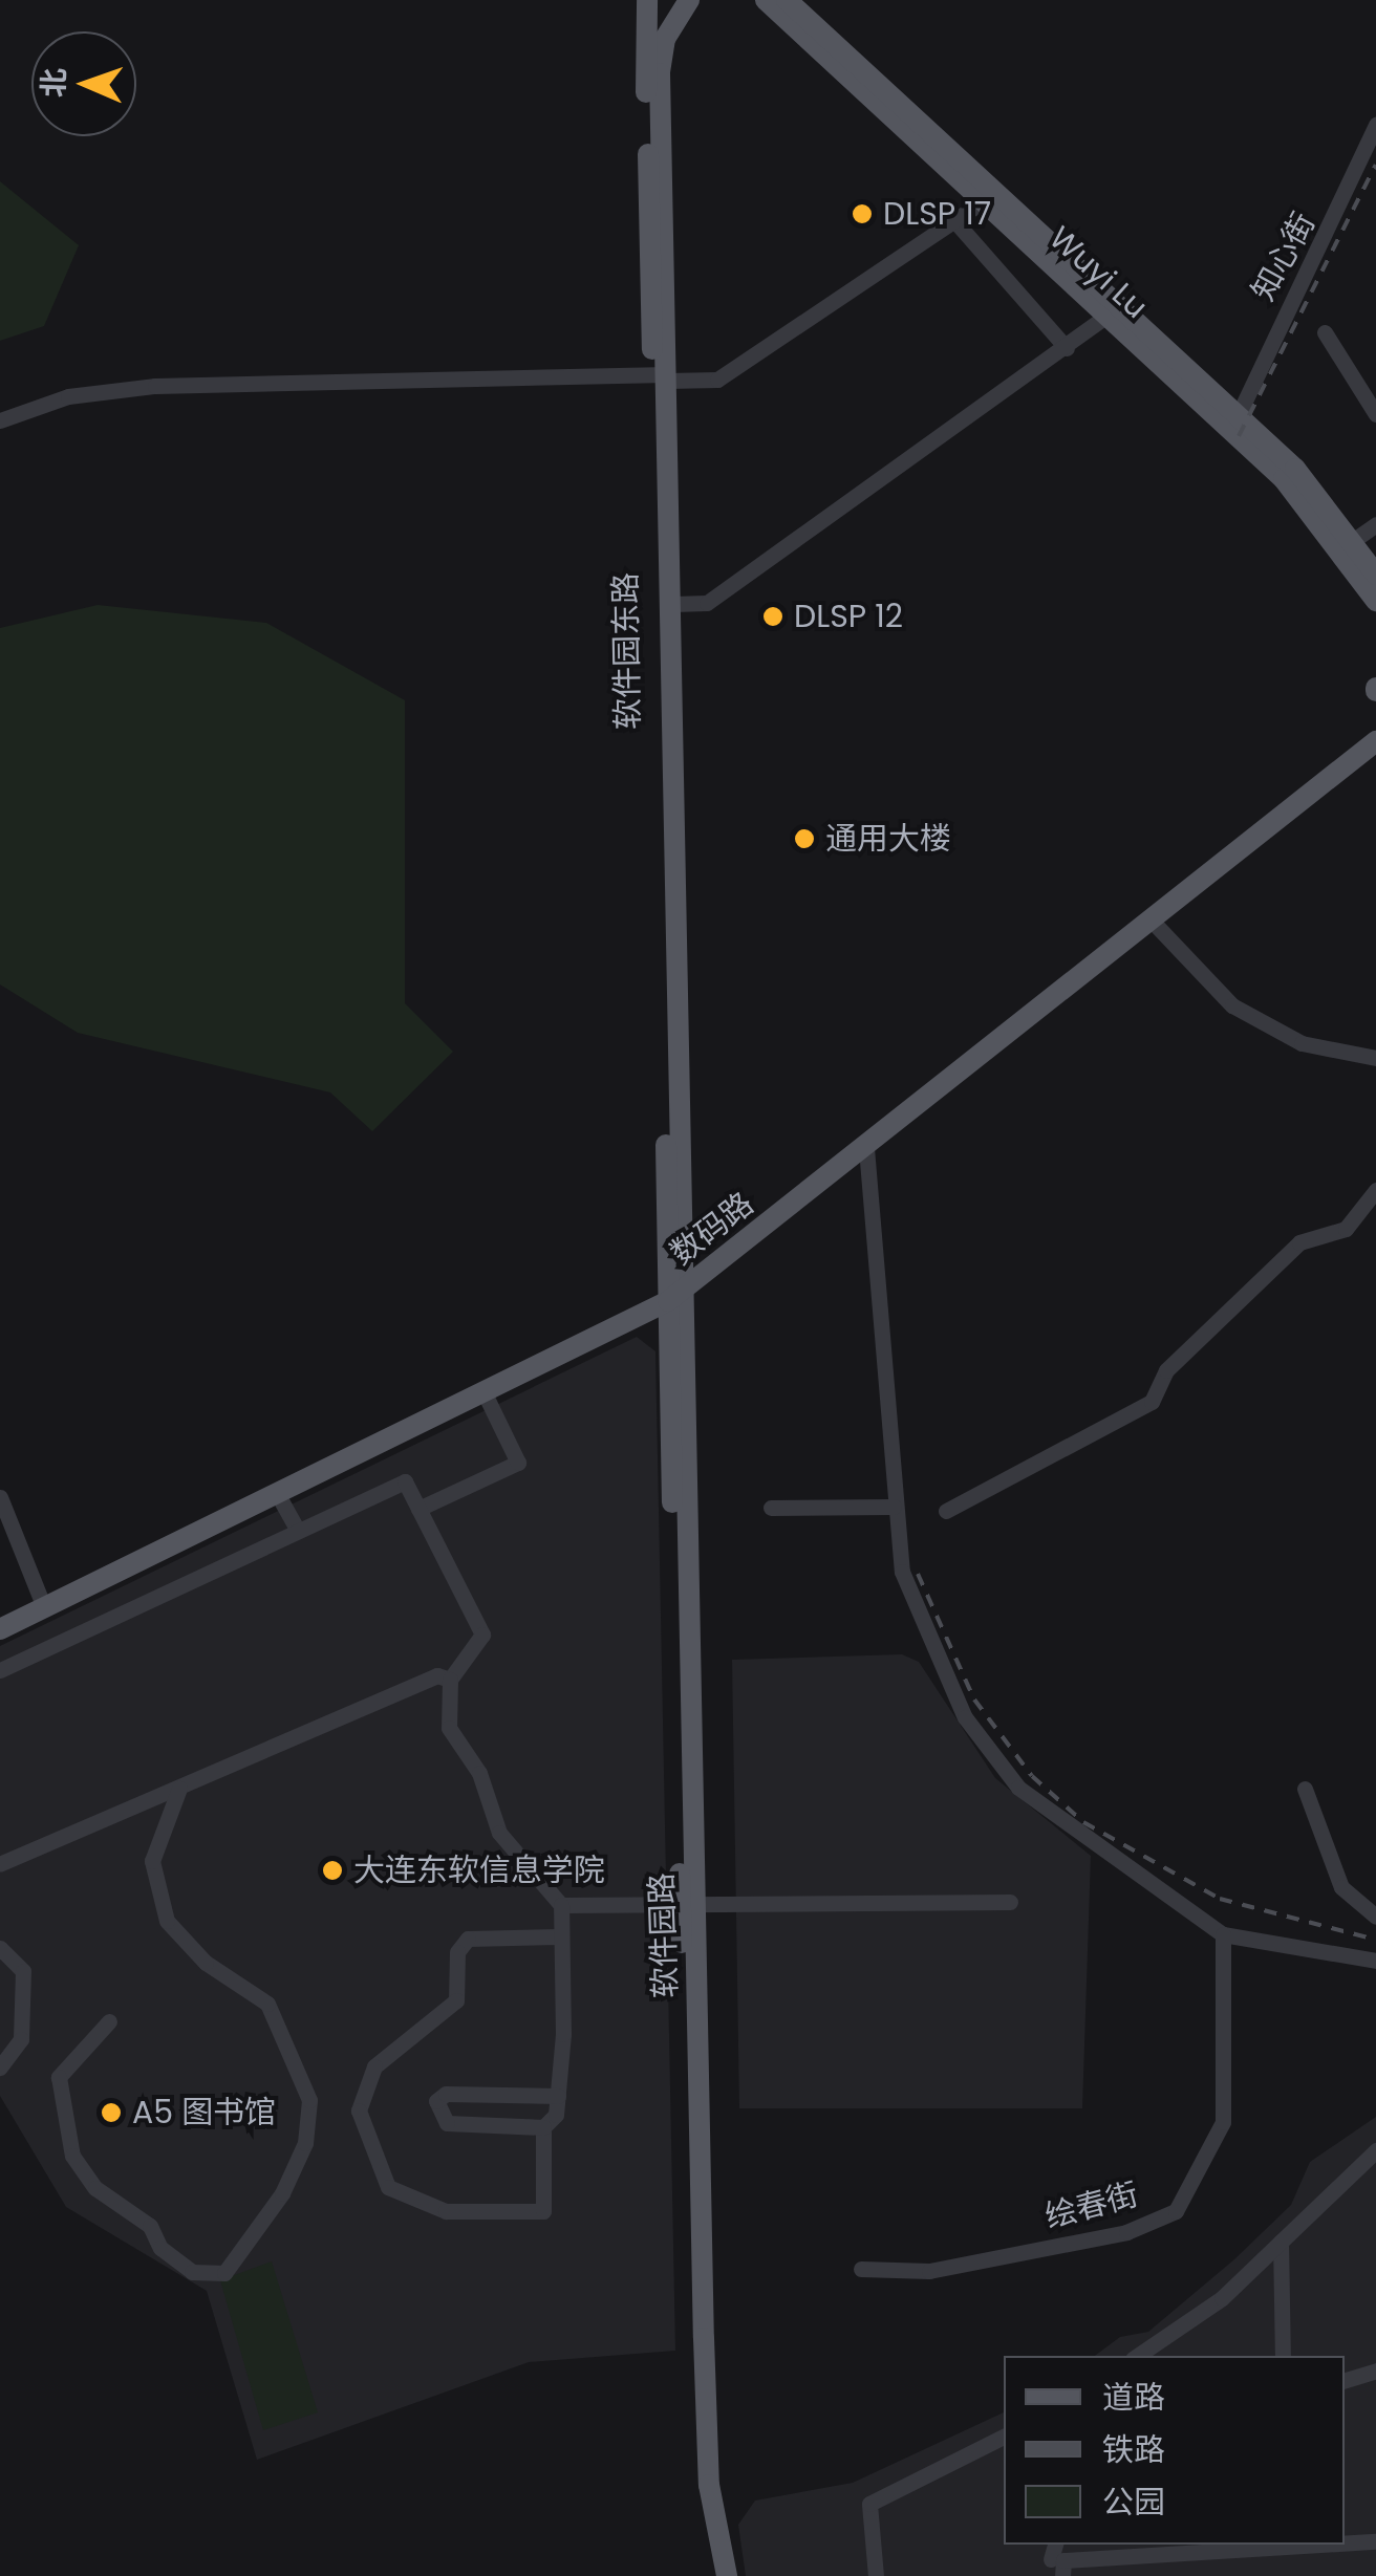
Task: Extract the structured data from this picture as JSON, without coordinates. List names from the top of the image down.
{
  "streets": {
    "main road": [
      "Wuyi Lu",
      "软件园东路",
      "数码路",
      "软件园路"
    ],
    "street": ["知心街", "绘春街"]
  },
  "crossings": [
    ["知心街", "Wuyi Lu"],
    ["软件园东路", "数码路"],
    ["软件园东路", "软件园路"],
    ["数码路", "软件园路"]
  ],
  "places": [
    "DLSP 17",
    "DLSP 12",
    "通用大楼",
    "大连东软信息学院",
    "A5 图书馆"
  ],
  "legend": ["道路", "铁路", "公园"],
  "north": "left"
}
